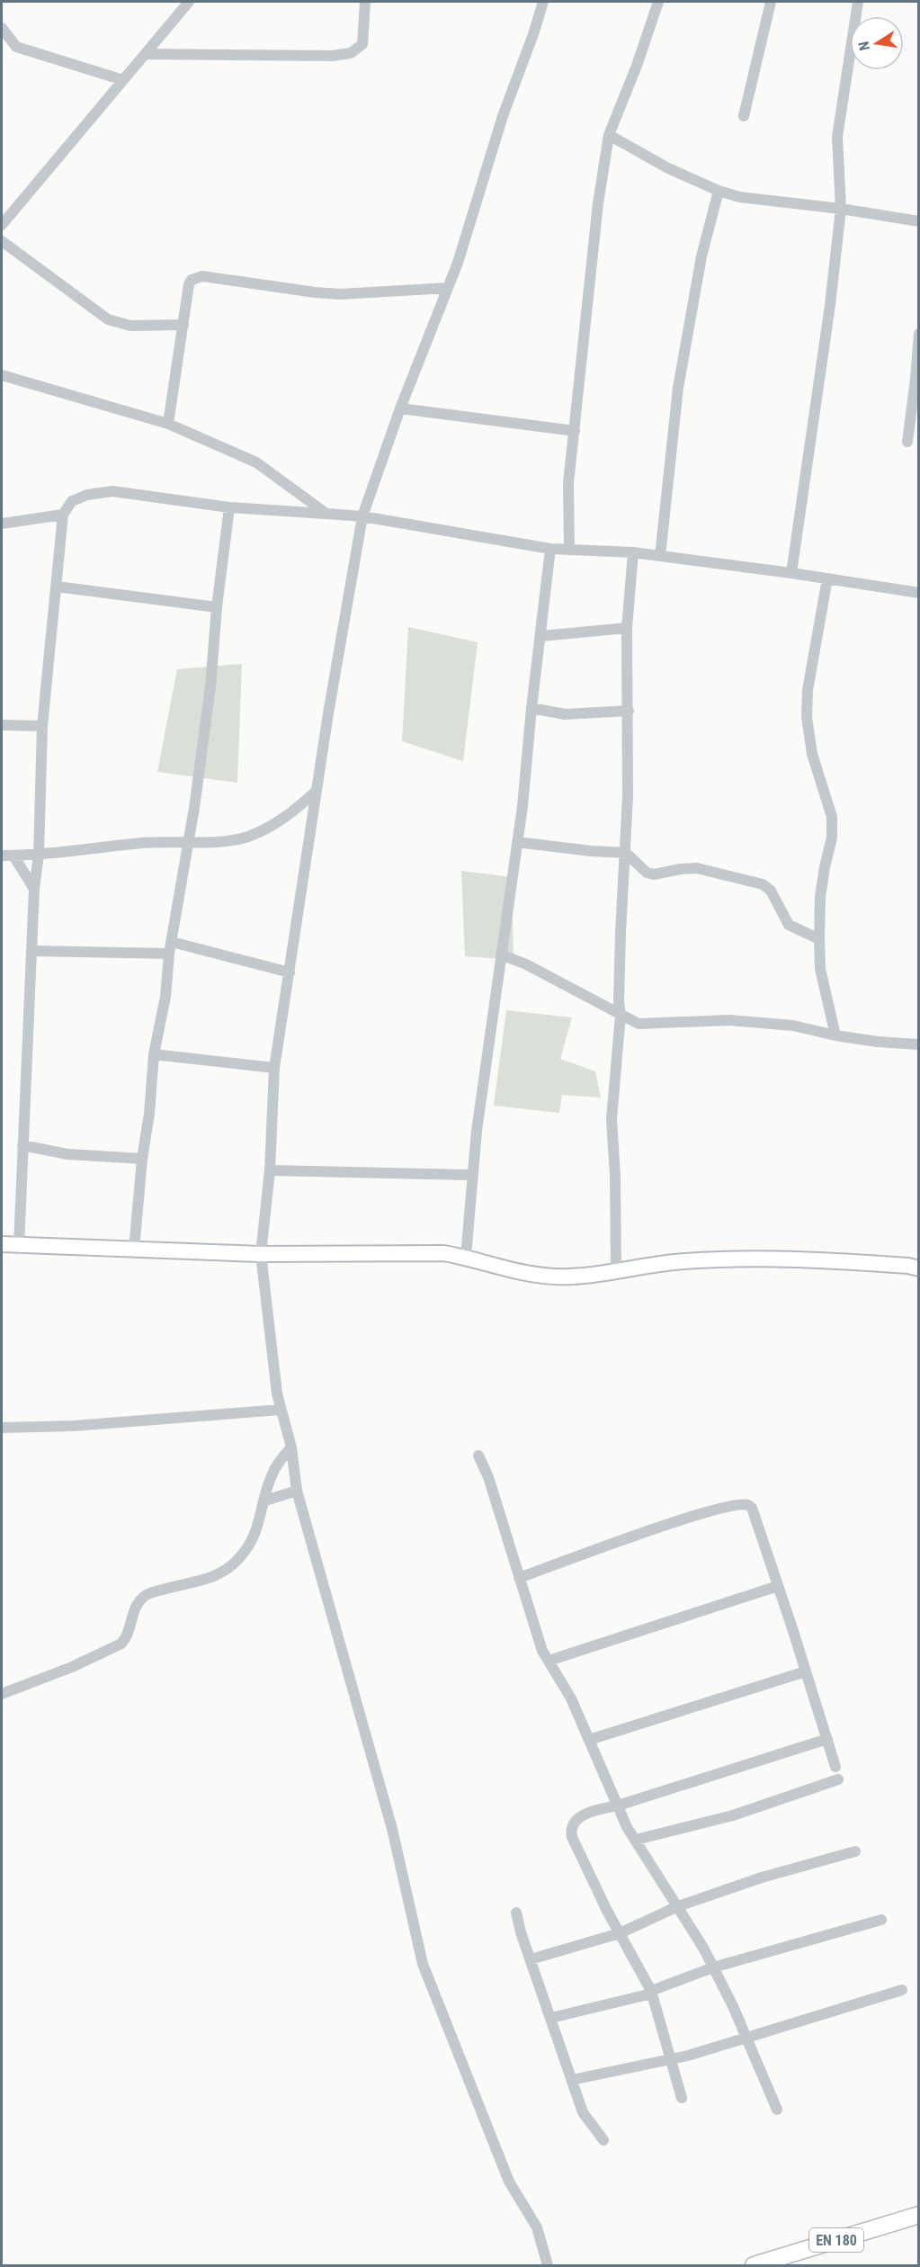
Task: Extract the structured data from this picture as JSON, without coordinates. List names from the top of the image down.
{
  "streets": {
    "main road": ["EN 180"]
  },
  "north": "left"
}
